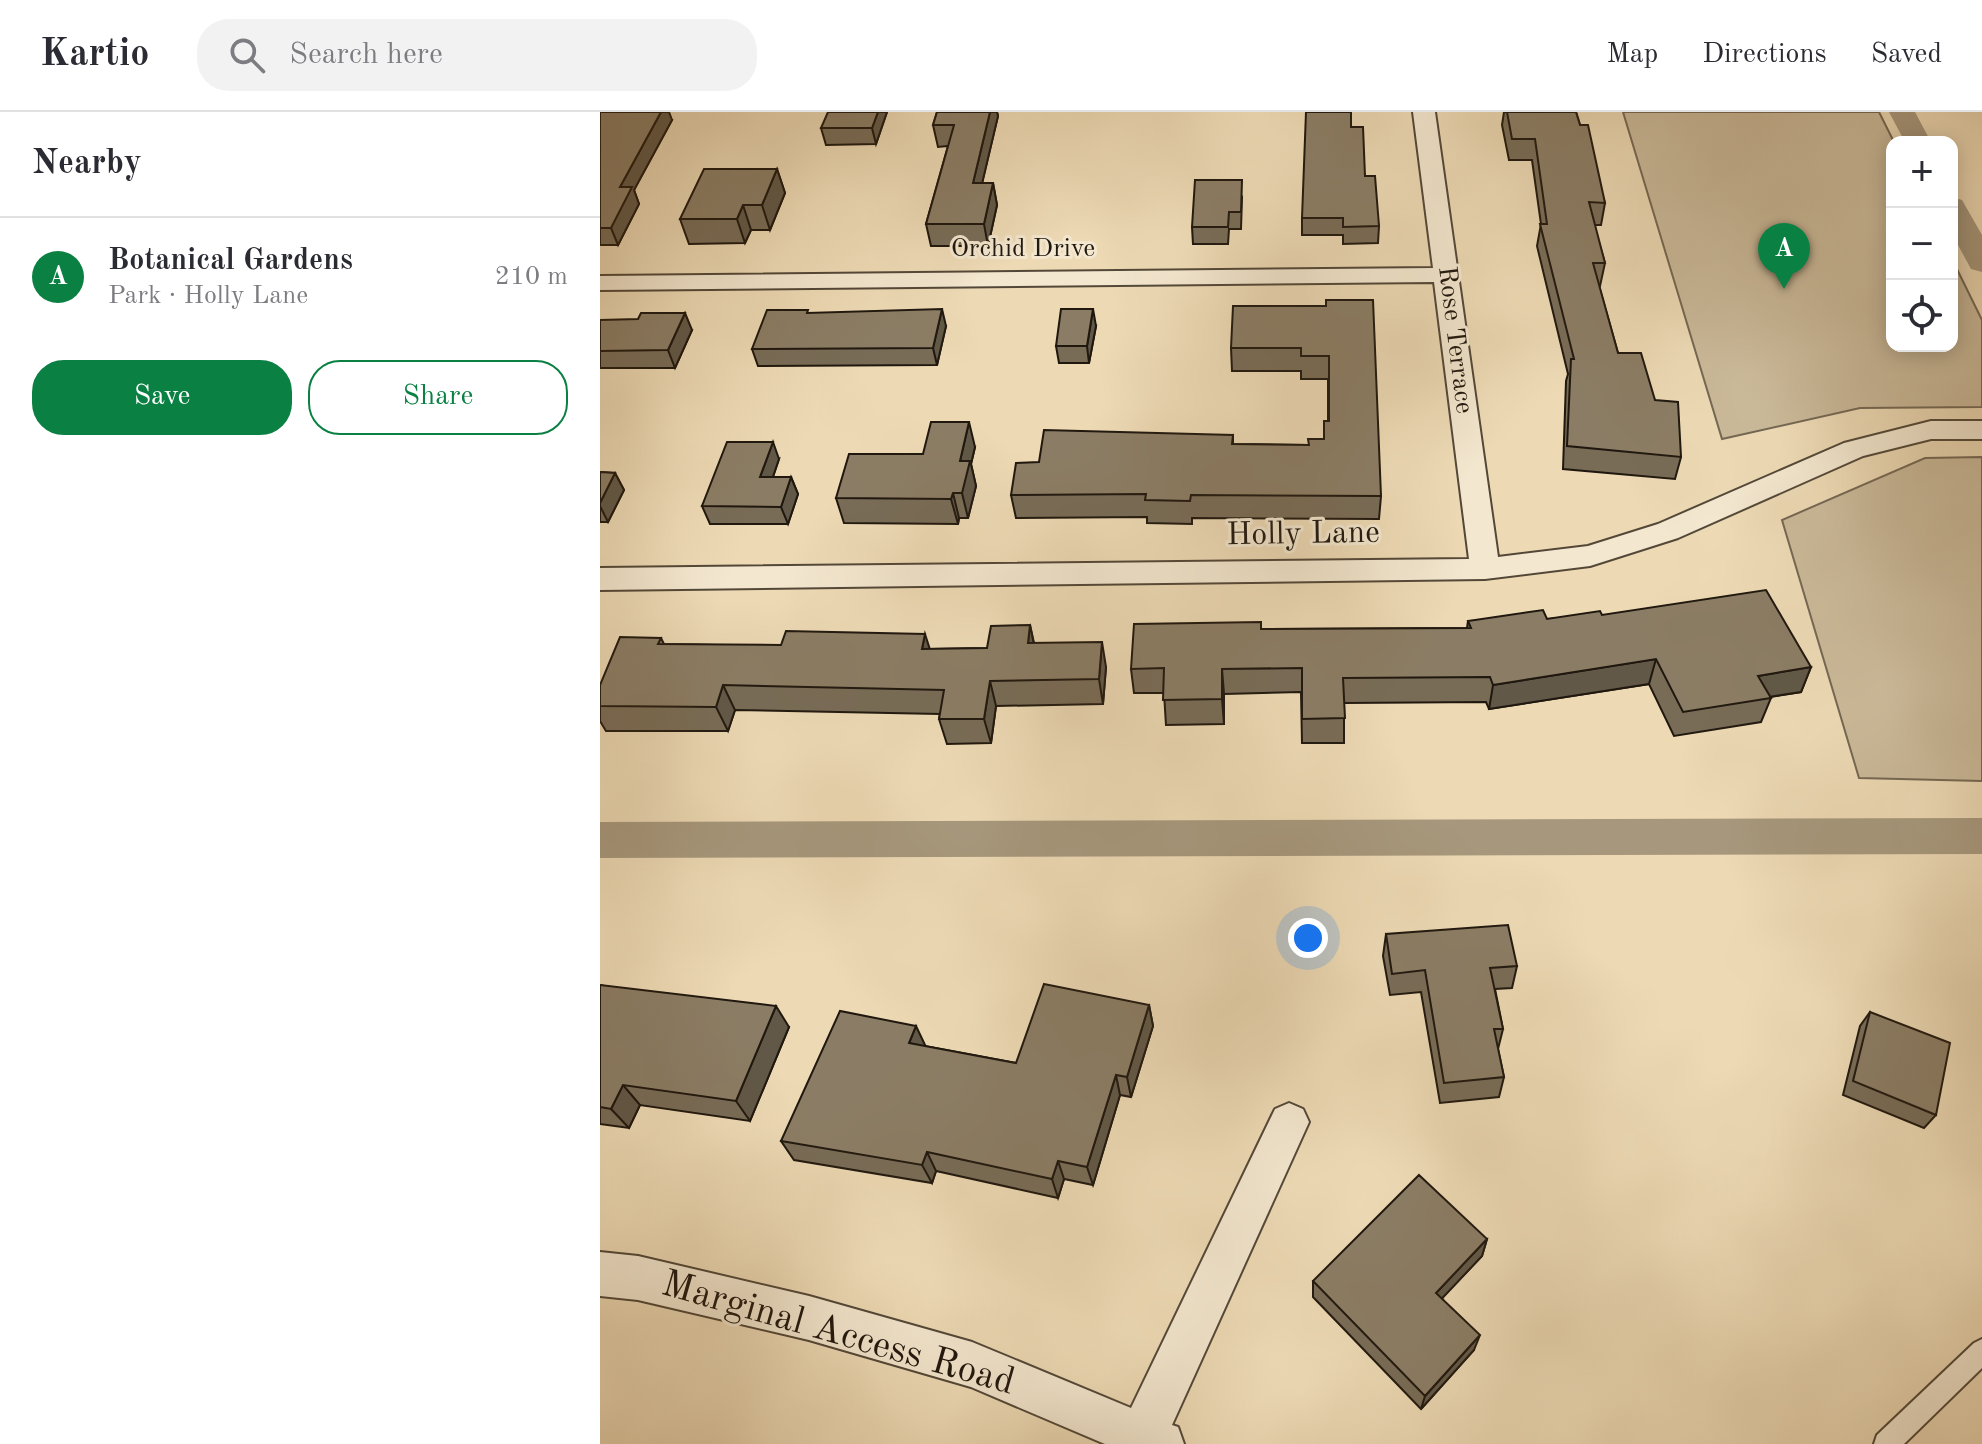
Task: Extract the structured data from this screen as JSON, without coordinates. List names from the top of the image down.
{
  "streets": {
    "street": [
      "Orchid Drive",
      "Rose Terrace",
      "Holly Lane",
      "Marginal Access Road"
    ]
  },
  "crossings": [
    ["Orchid Drive", "Rose Terrace"],
    ["Rose Terrace", "Holly Lane"]
  ],
  "page": {
    "header": "Kartio",
    "search": "Search here",
    "nav": ["Map", "Directions", "Saved"],
    "heading": "Nearby",
    "map_buttons": ["+", "−"],
    "list": [
      {
        "mark": "A",
        "name": "Botanical Gardens",
        "note": "Park · Holly Lane",
        "value": "210 m"
      }
    ],
    "pins": "A",
    "buttons": ["Save", "Share"]
  }
}
